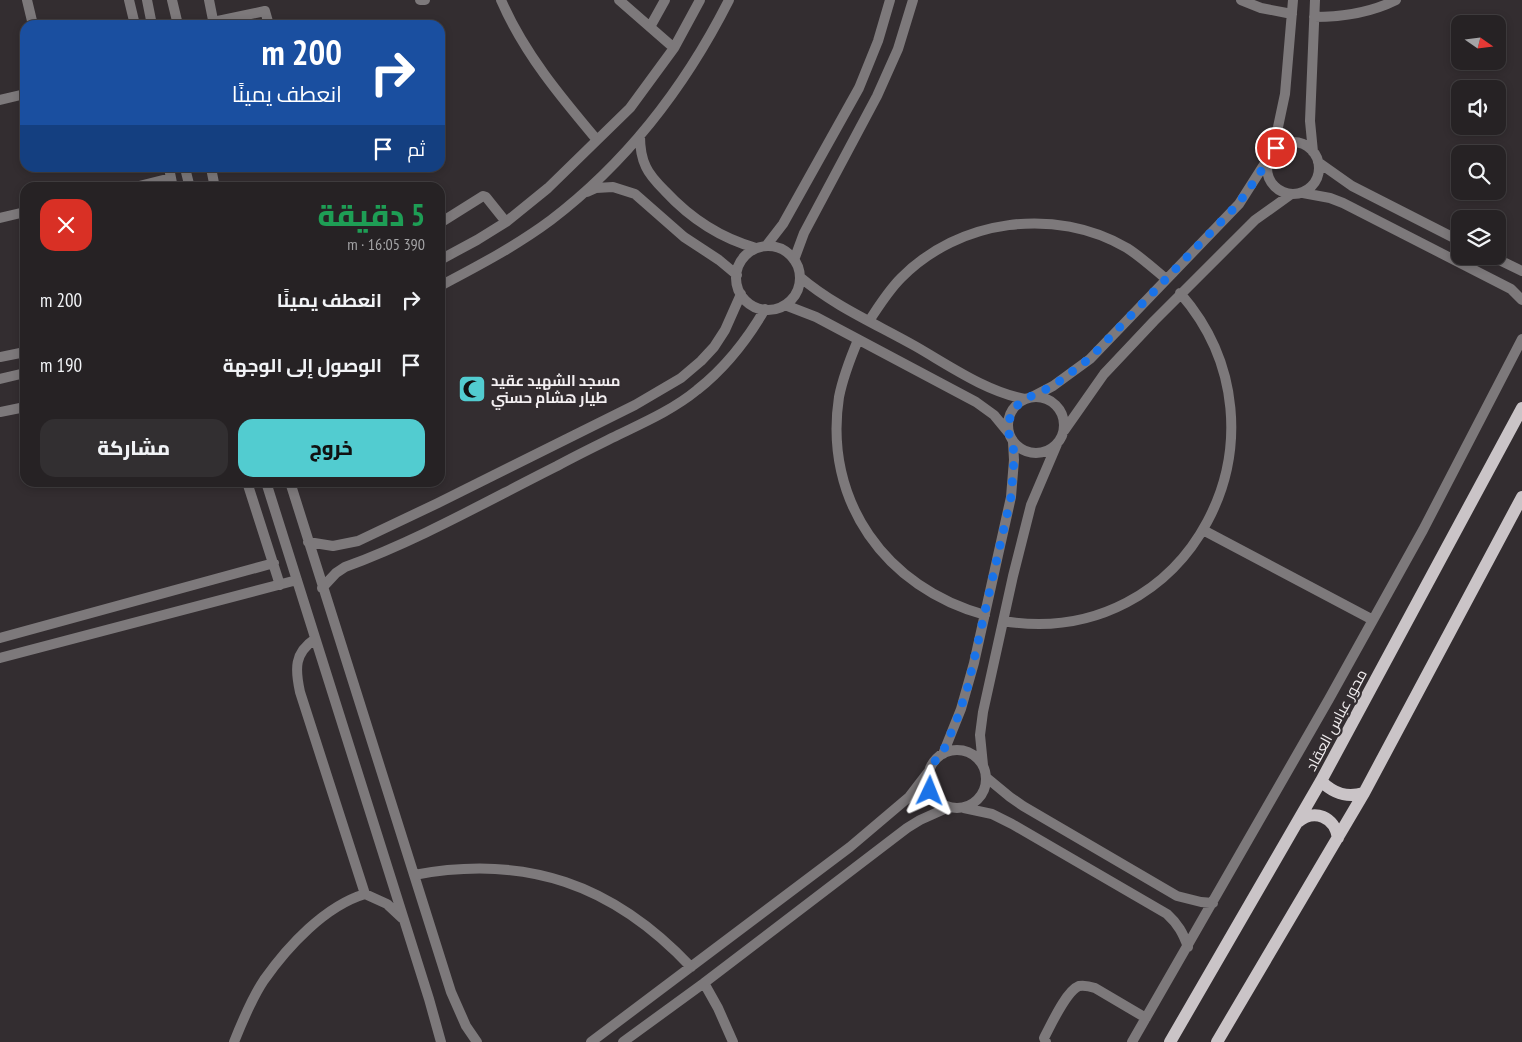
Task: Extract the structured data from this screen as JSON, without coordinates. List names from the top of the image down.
{
  "streets": {
    "main road": ["محور عباس العقاد"]
  },
  "places": {
    "mosque": ["مسجد الشهيد عقيد طيار هشام حسني"]
  },
  "north": "right",
  "page": {
    "turn": ["200 m", "انعطف يمينًا"],
    "then": "ثم",
    "heading": ["5 دقيقة", "390 m · 16:05"],
    "list": [
      {
        "name": "انعطف يمينًا",
        "value": "200 m"
      },
      {
        "name": "الوصول إلى الوجهة",
        "value": "190 m"
      }
    ],
    "buttons": ["خروج", "مشاركة"]
  }
}
